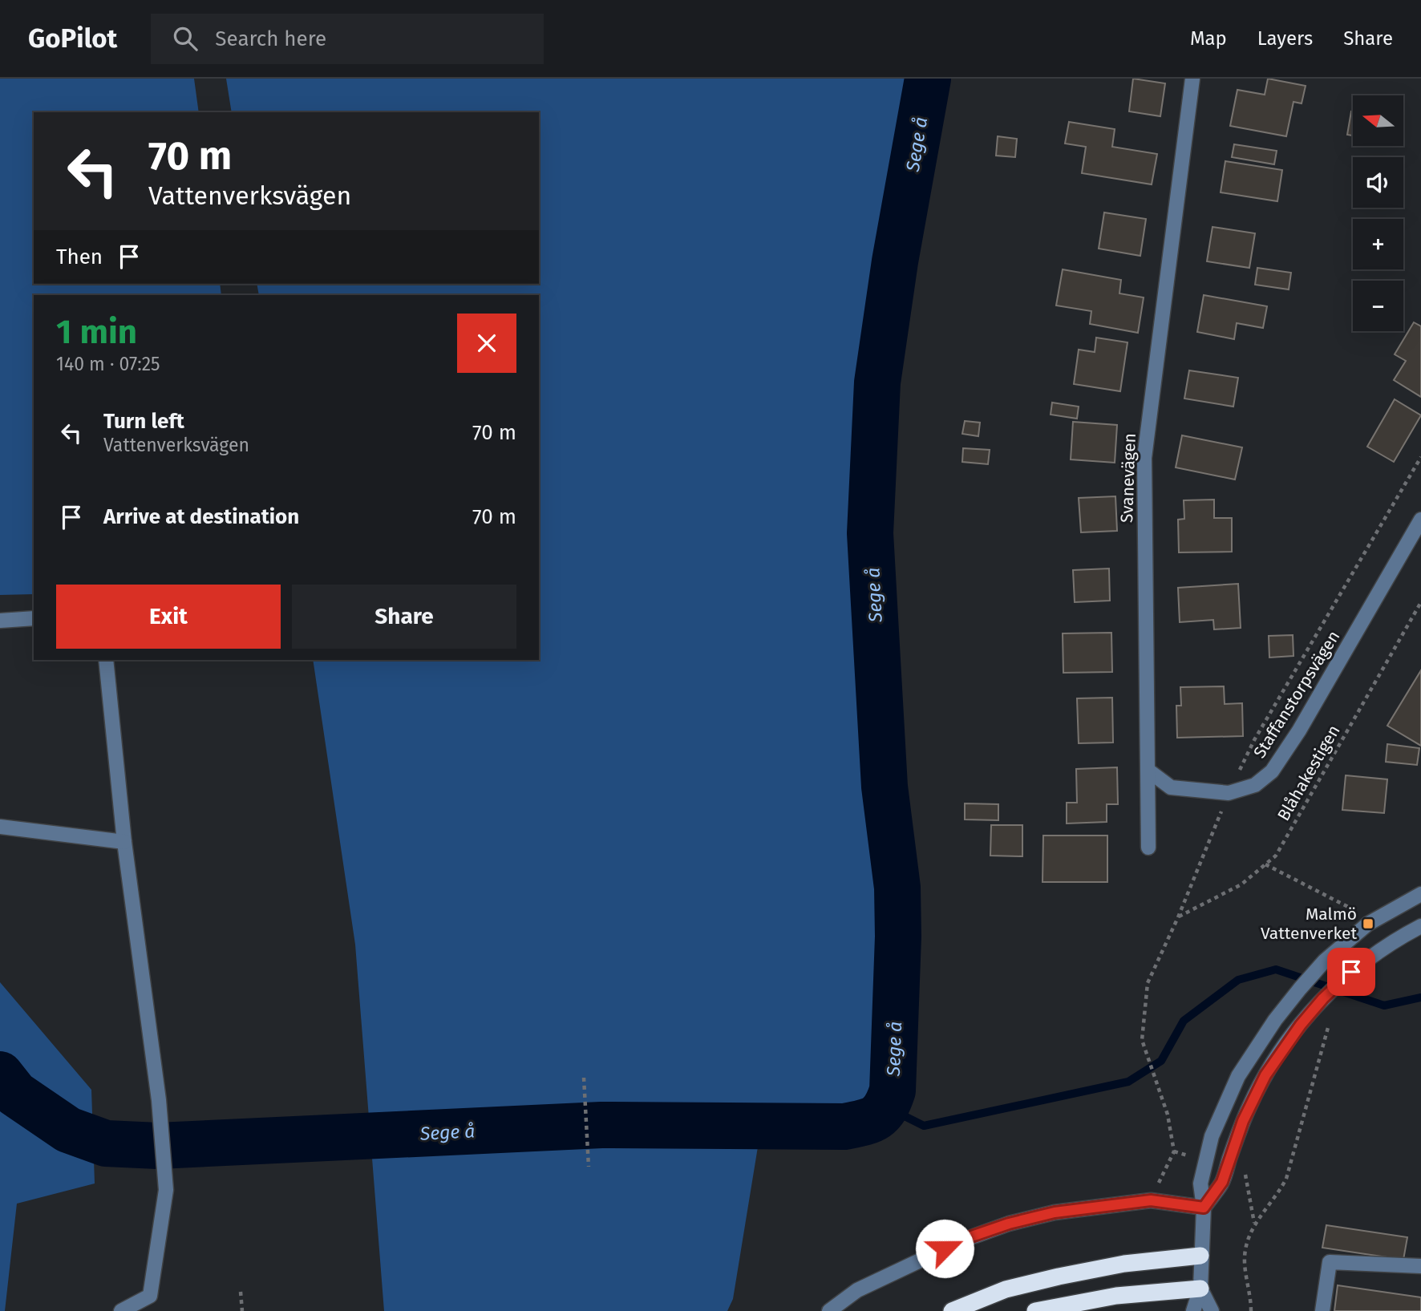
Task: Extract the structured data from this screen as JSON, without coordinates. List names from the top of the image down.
{
  "streets": {
    "street": ["Svanevägen", "Staffanstorpsvägen"],
    "path": ["Blåhakestigen"]
  },
  "crossings": [
    ["Svanevägen", "Staffanstorpsvägen"]
  ],
  "water": ["Sege å"],
  "places": {
    "transit": ["Malmö Vattenverket"]
  },
  "north": "left",
  "page": {
    "header": "GoPilot",
    "search": "Search here",
    "nav": ["Map", "Layers", "Share"],
    "map_buttons": ["+", "−"],
    "turn": ["70 m", "Vattenverksvägen"],
    "then": "Then",
    "heading": ["1 min", "140 m · 07:25"],
    "list": [
      {
        "name": "Turn left",
        "note": "Vattenverksvägen",
        "value": "70 m"
      },
      {
        "name": "Arrive at destination",
        "value": "70 m"
      }
    ],
    "buttons": ["Exit", "Share"]
  }
}
